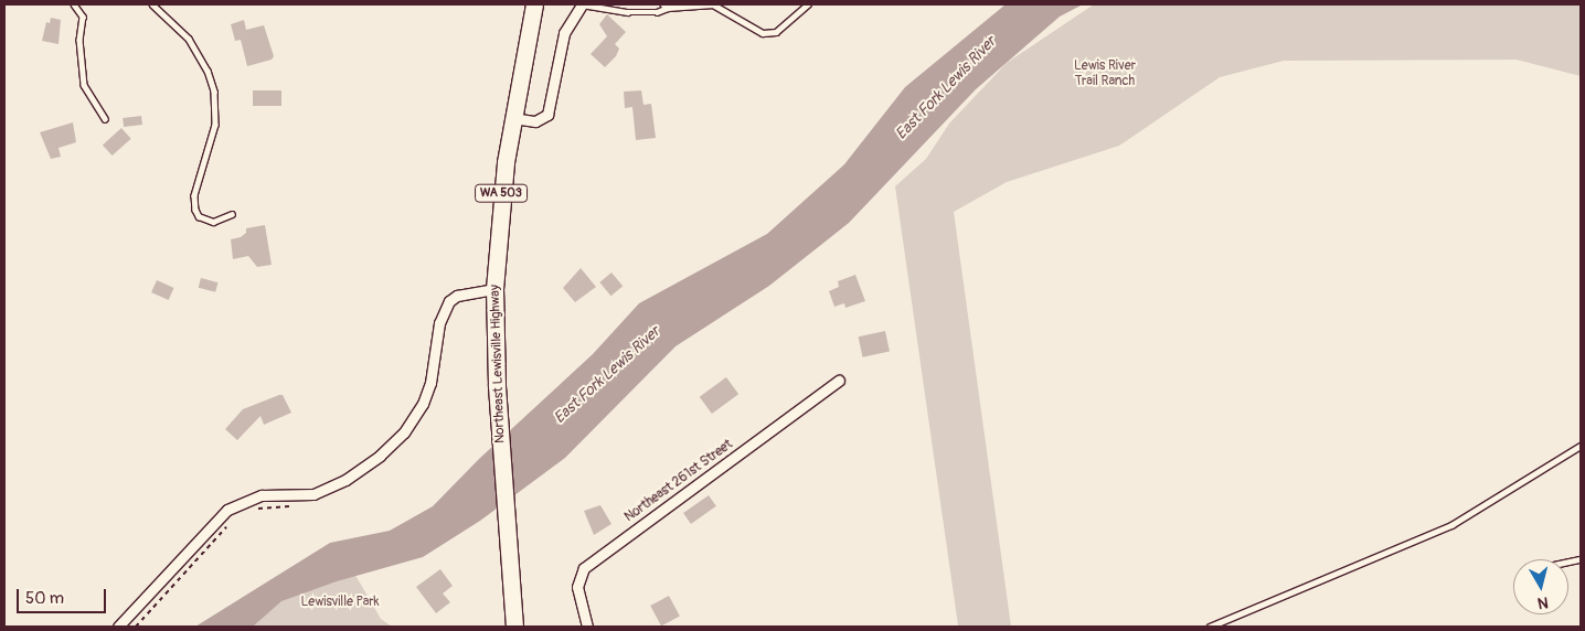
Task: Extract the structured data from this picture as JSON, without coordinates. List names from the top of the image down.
{
  "streets": {
    "main road": ["WA 503", "Northeast Lewisville Highway"],
    "street": ["Northeast 261st Street"]
  },
  "water": ["East Fork Lewis River"],
  "parks": ["Lewis River Trail Ranch", "Lewisville Park"],
  "scale_bar": "50 m",
  "north": "bottom"
}
